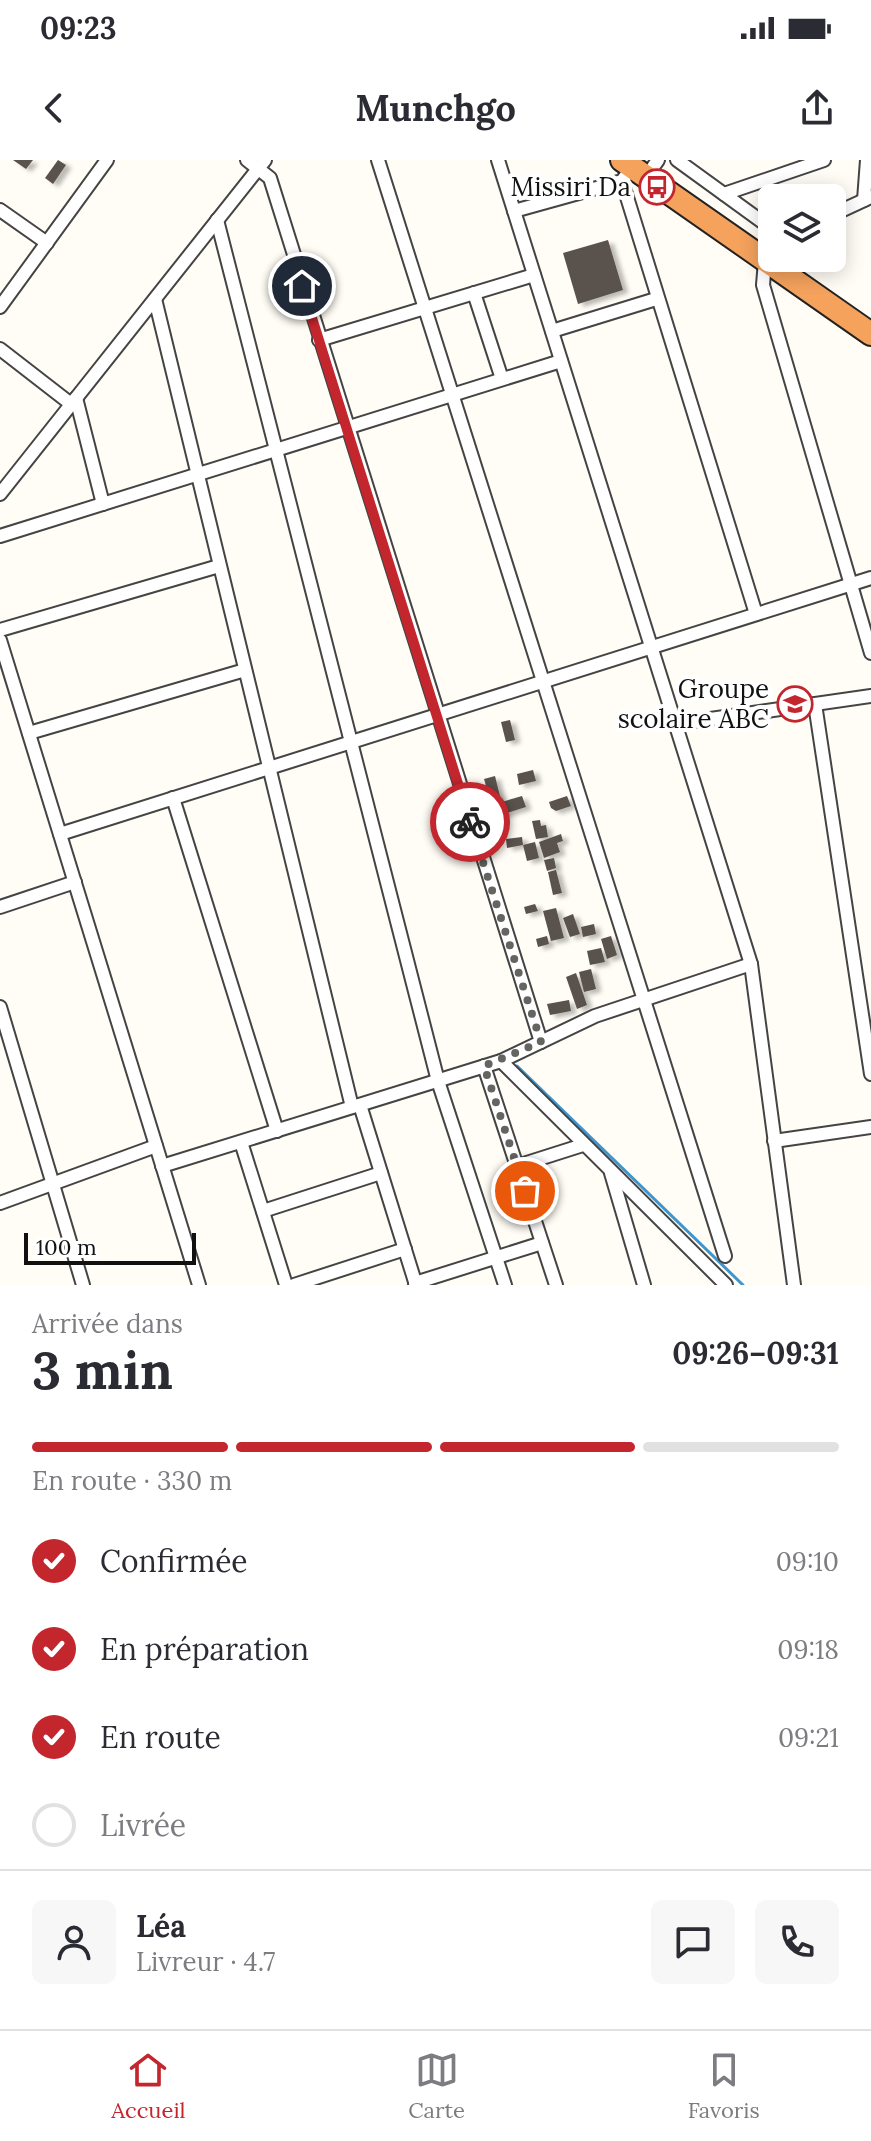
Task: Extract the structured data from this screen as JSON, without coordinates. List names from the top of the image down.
{
  "places": {
    "bus stop": ["Missiri Da"],
    "school or university": ["Groupe scolaire ABC"]
  },
  "scale_bar": "100 m",
  "page": {
    "status": "09:23",
    "header": "Munchgo",
    "scale": "100 m",
    "heading": ["3 min", "Arrivée dans", "09:26–09:31"],
    "panel": ["Léa", "Livreur · 4.7"],
    "bar": "En route · 330 m",
    "list": [
      ["Confirmée", "09:10"],
      ["En préparation", "09:18"],
      ["En route", "09:21"],
      "Livrée"
    ],
    "tabs": ["Accueil", "Carte", "Favoris"]
  }
}
